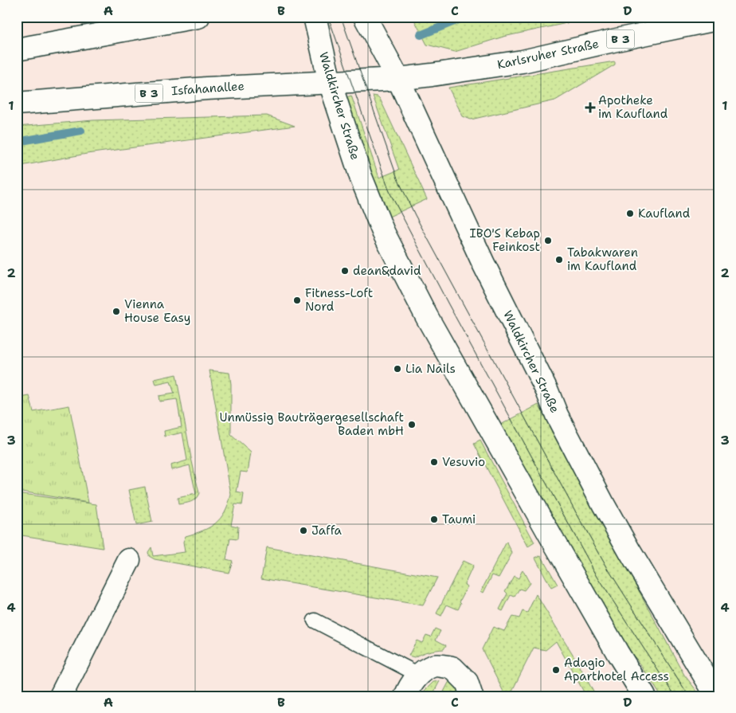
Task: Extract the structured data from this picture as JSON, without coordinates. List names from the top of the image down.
{
  "streets": {
    "main road": [
      "B 3",
      "Karlsruher Straße",
      "Isfahanallee",
      "Waldkircher Straße"
    ]
  },
  "crossings": [
    ["Karlsruher Straße", "Isfahanallee"],
    ["Karlsruher Straße", "Waldkircher Straße"],
    ["Isfahanallee", "Waldkircher Straße"]
  ],
  "places": {
    "health": ["Apotheke im Kaufland"],
    "other": [
      "Kaufland",
      "IBO'S Kebap Feinkost",
      "Tabakwaren im Kaufland",
      "dean&david",
      "Fitness-Loft Nord",
      "Vienna House Easy",
      "Lia Nails",
      "Unmüssig Bauträgergesellschaft Baden mbH",
      "Vesuvio",
      "Taumi",
      "Jaffa",
      "Adagio Aparthotel Access"
    ]
  },
  "grid": {
    "columns": [
      "A",
      "B",
      "C",
      "D"
    ],
    "rows": [
      "1",
      "2",
      "3",
      "4"
    ]
  }
}
